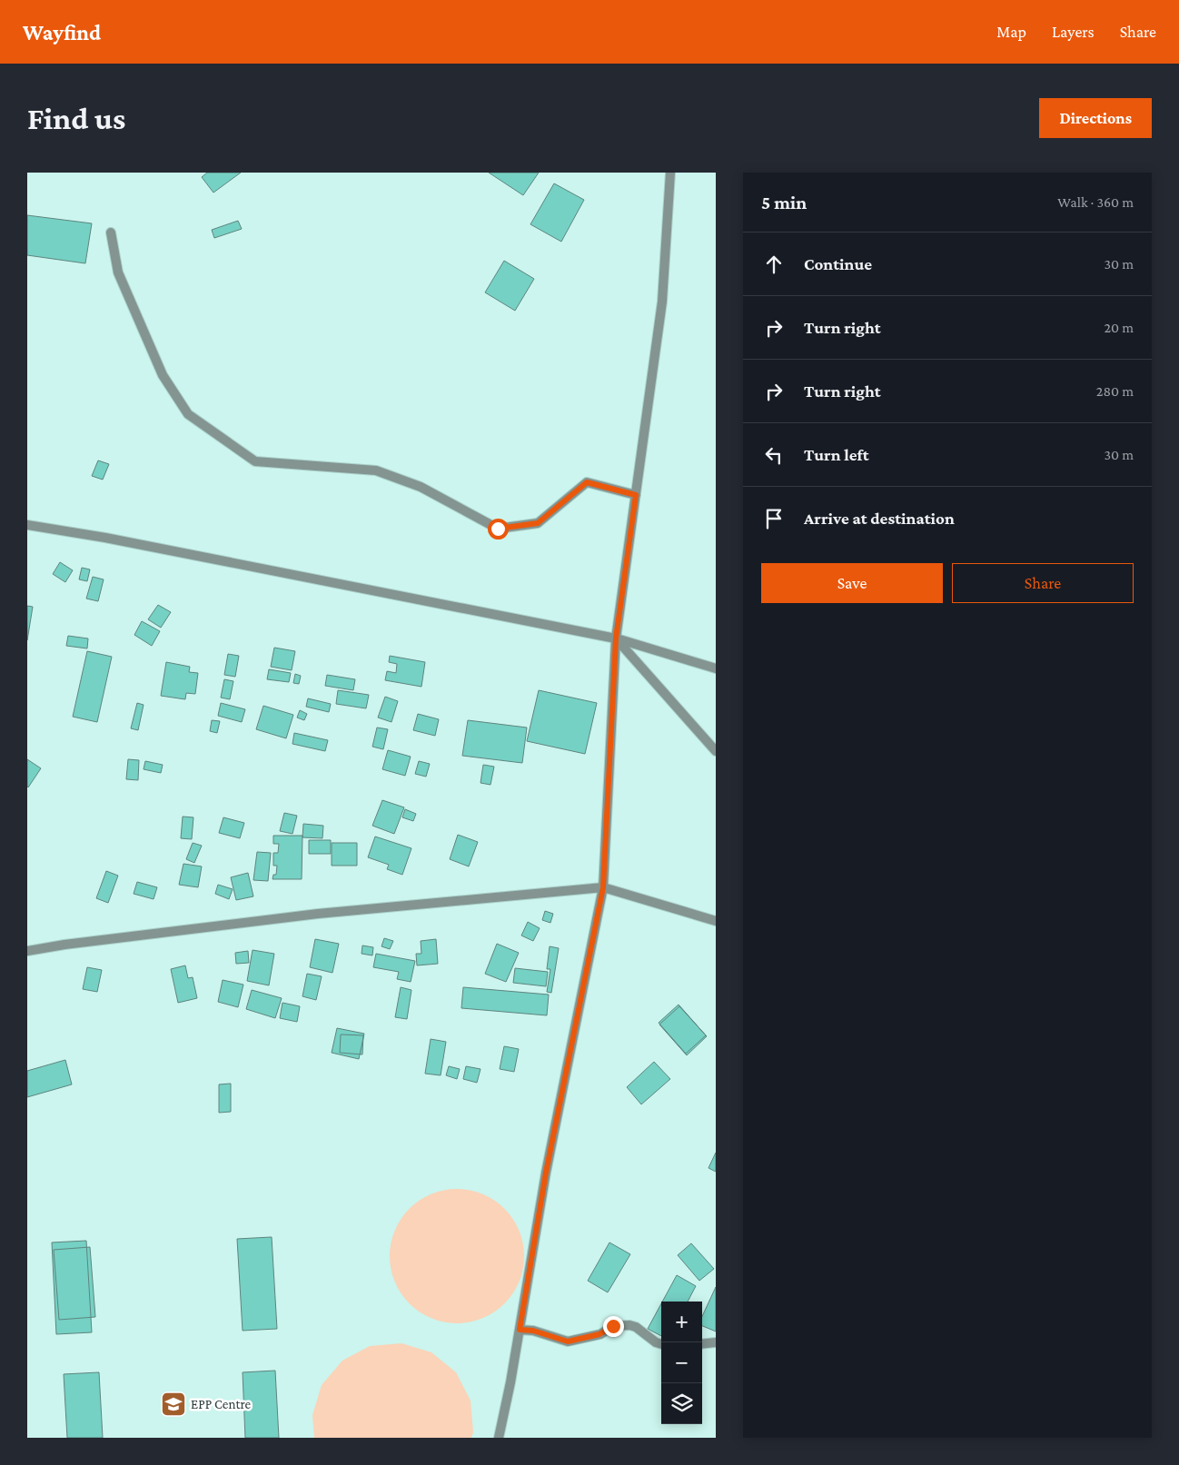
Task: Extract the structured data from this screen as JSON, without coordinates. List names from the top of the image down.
{
  "places": {
    "school or university": ["EPP Centre"]
  },
  "page": {
    "header": "Wayfind",
    "nav": ["Map", "Layers", "Share"],
    "buttons": [
      "Directions",
      ["Save", "Share"]
    ],
    "title": "Find us",
    "heading": ["5 min", "Walk · 360 m"],
    "list": [
      ["Continue", "30 m"],
      ["Turn right", "20 m"],
      ["Turn right", "280 m"],
      ["Turn left", "30 m"],
      "Arrive at destination"
    ],
    "map_buttons": ["+", "−"]
  }
}
